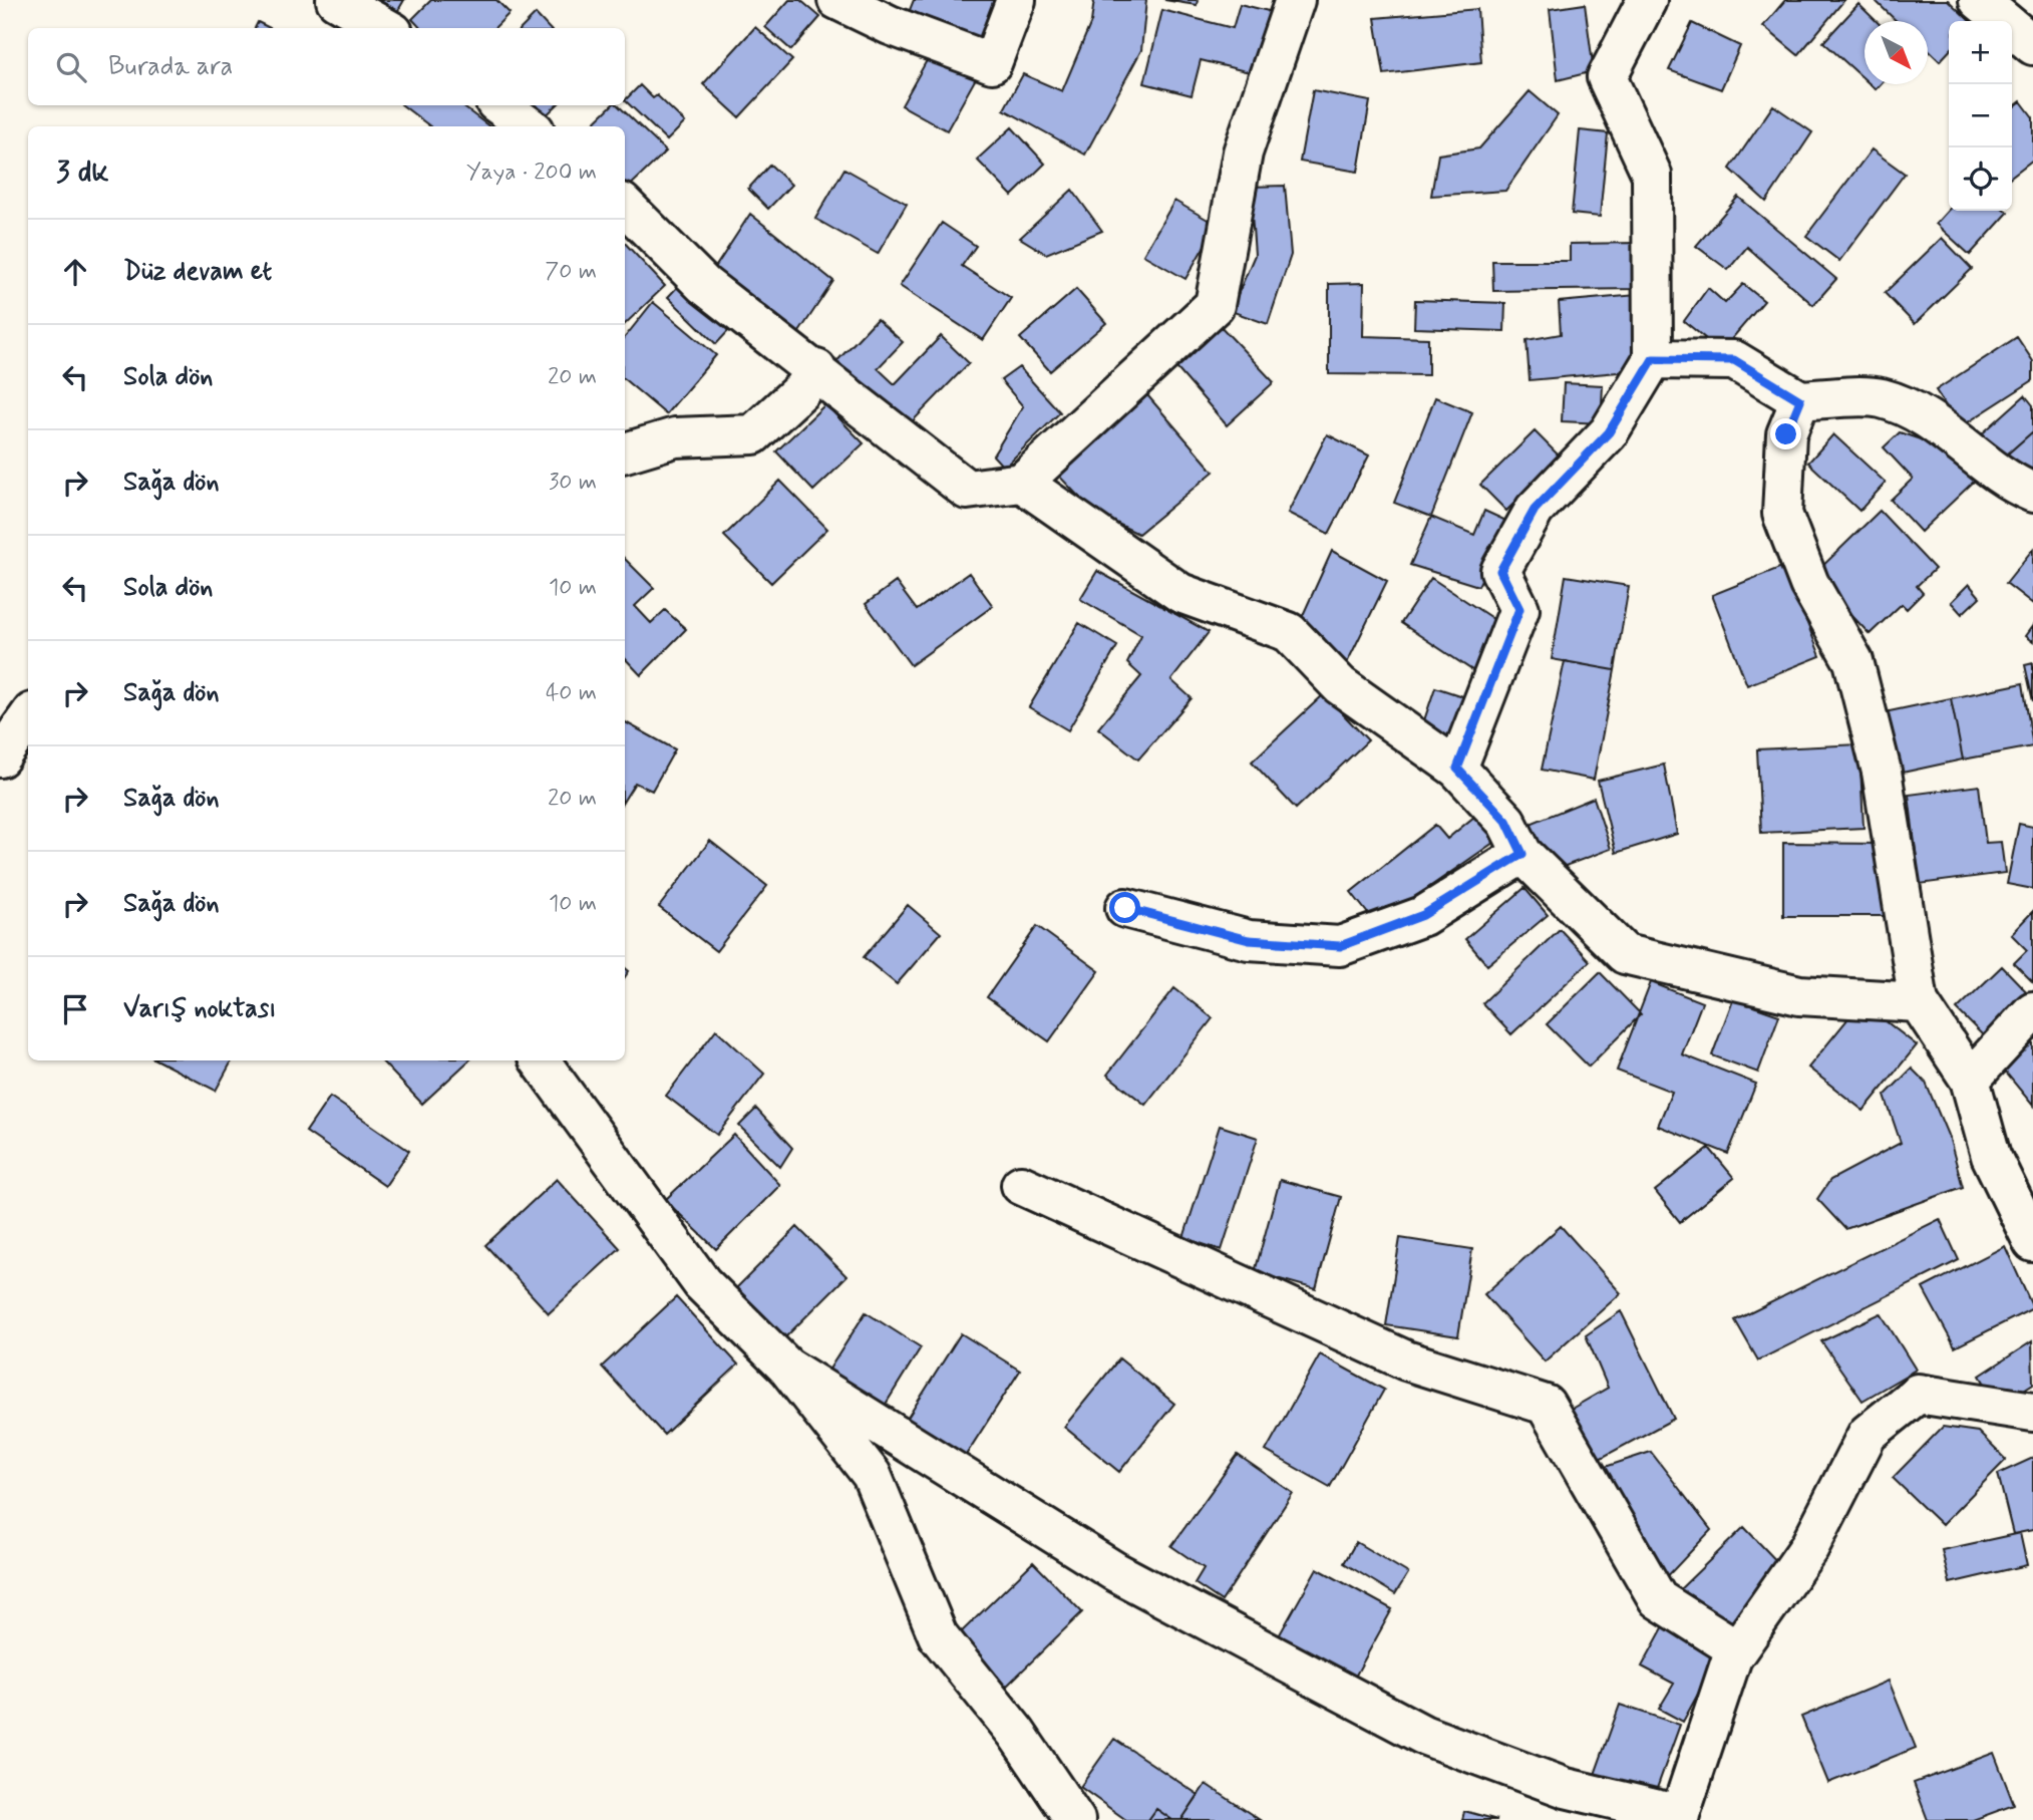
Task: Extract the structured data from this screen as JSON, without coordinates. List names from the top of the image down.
{
  "north": "bottom right",
  "page": {
    "map_buttons": ["+", "−"],
    "search": "Burada ara",
    "heading": ["3 dk", "Yaya · 200 m"],
    "list": [
      ["Düz devam et", "70 m"],
      ["Sola dön", "20 m"],
      ["Sağa dön", "30 m"],
      ["Sola dön", "10 m"],
      ["Sağa dön", "40 m"],
      ["Sağa dön", "20 m"],
      ["Sağa dön", "10 m"],
      "Varış noktası"
    ]
  }
}
